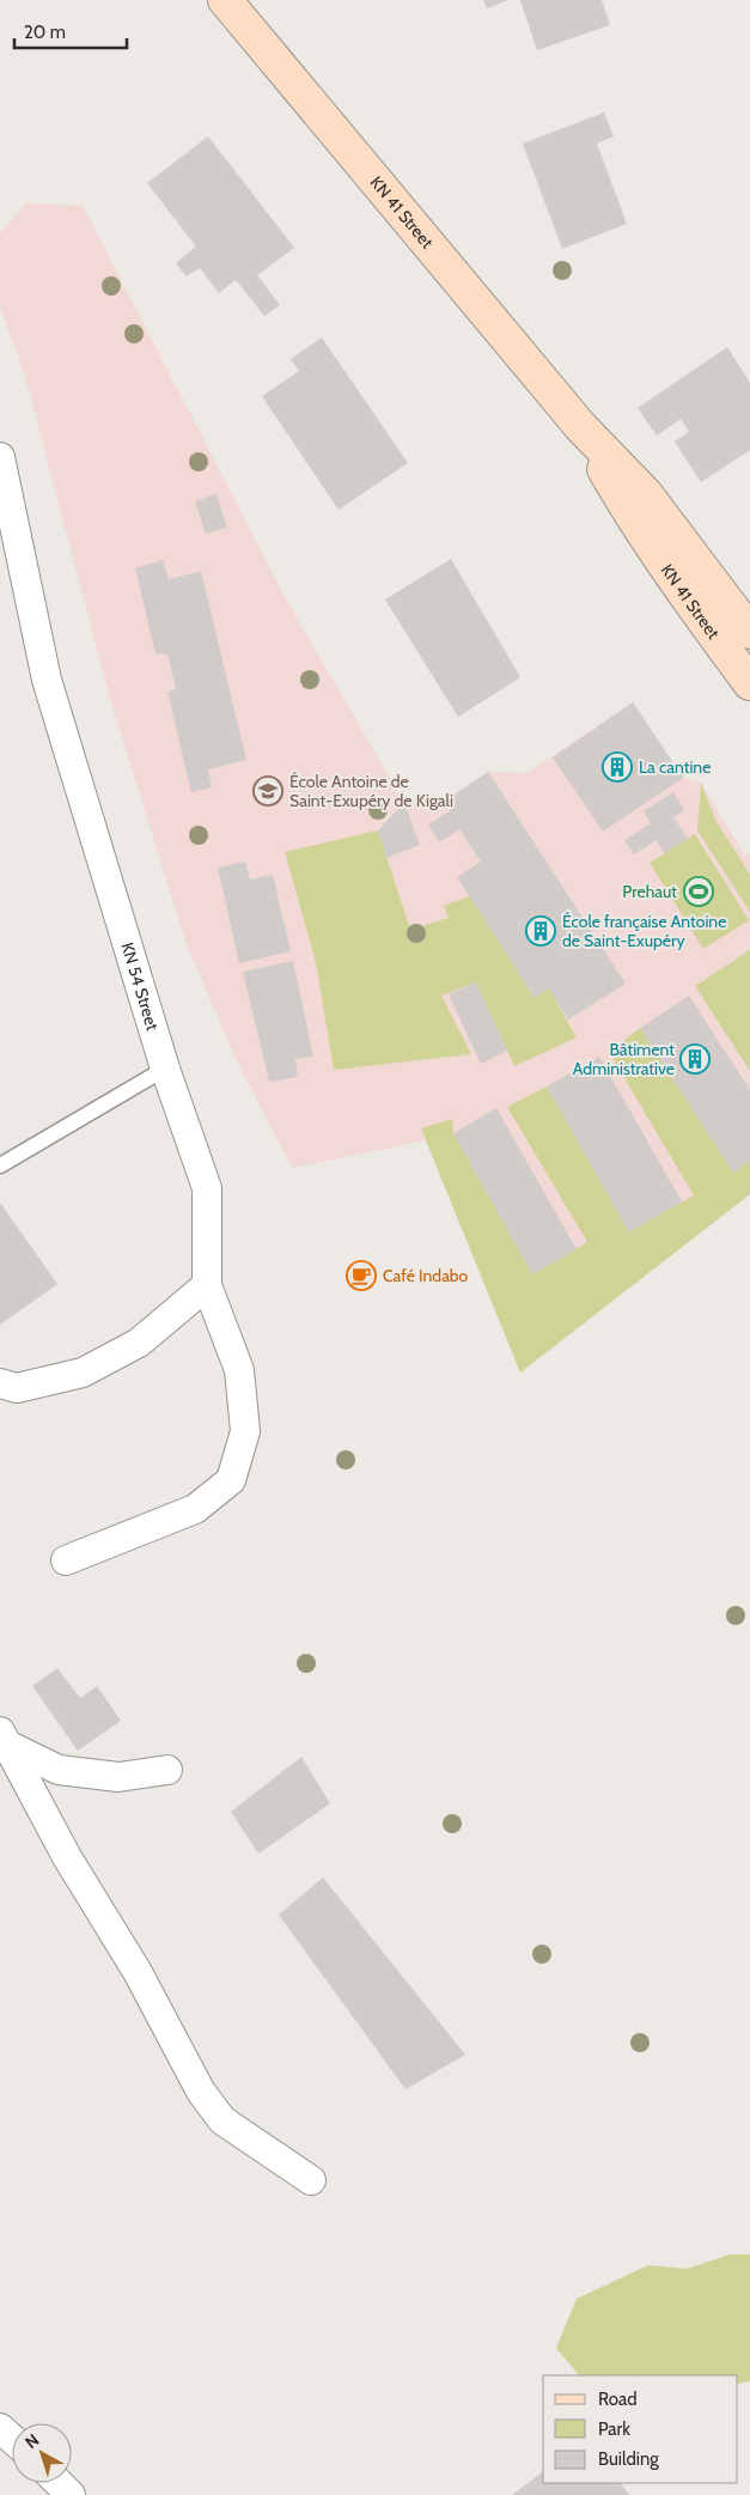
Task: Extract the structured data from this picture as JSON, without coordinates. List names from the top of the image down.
{
  "streets": {
    "main road": ["KN 41 Street"],
    "street": ["KN 54 Street"]
  },
  "places": {
    "building": ["La cantine", "École française Antoine de Saint-Exupéry", "Bâtiment Administrative"],
    "school or university": ["École Antoine de Saint-Exupéry de Kigali"],
    "sports": ["Prehaut"],
    "cafe": ["Café Indabo"]
  },
  "legend": ["Road", "Park", "Building"],
  "scale_bar": "20 m",
  "north": "top left"
}
